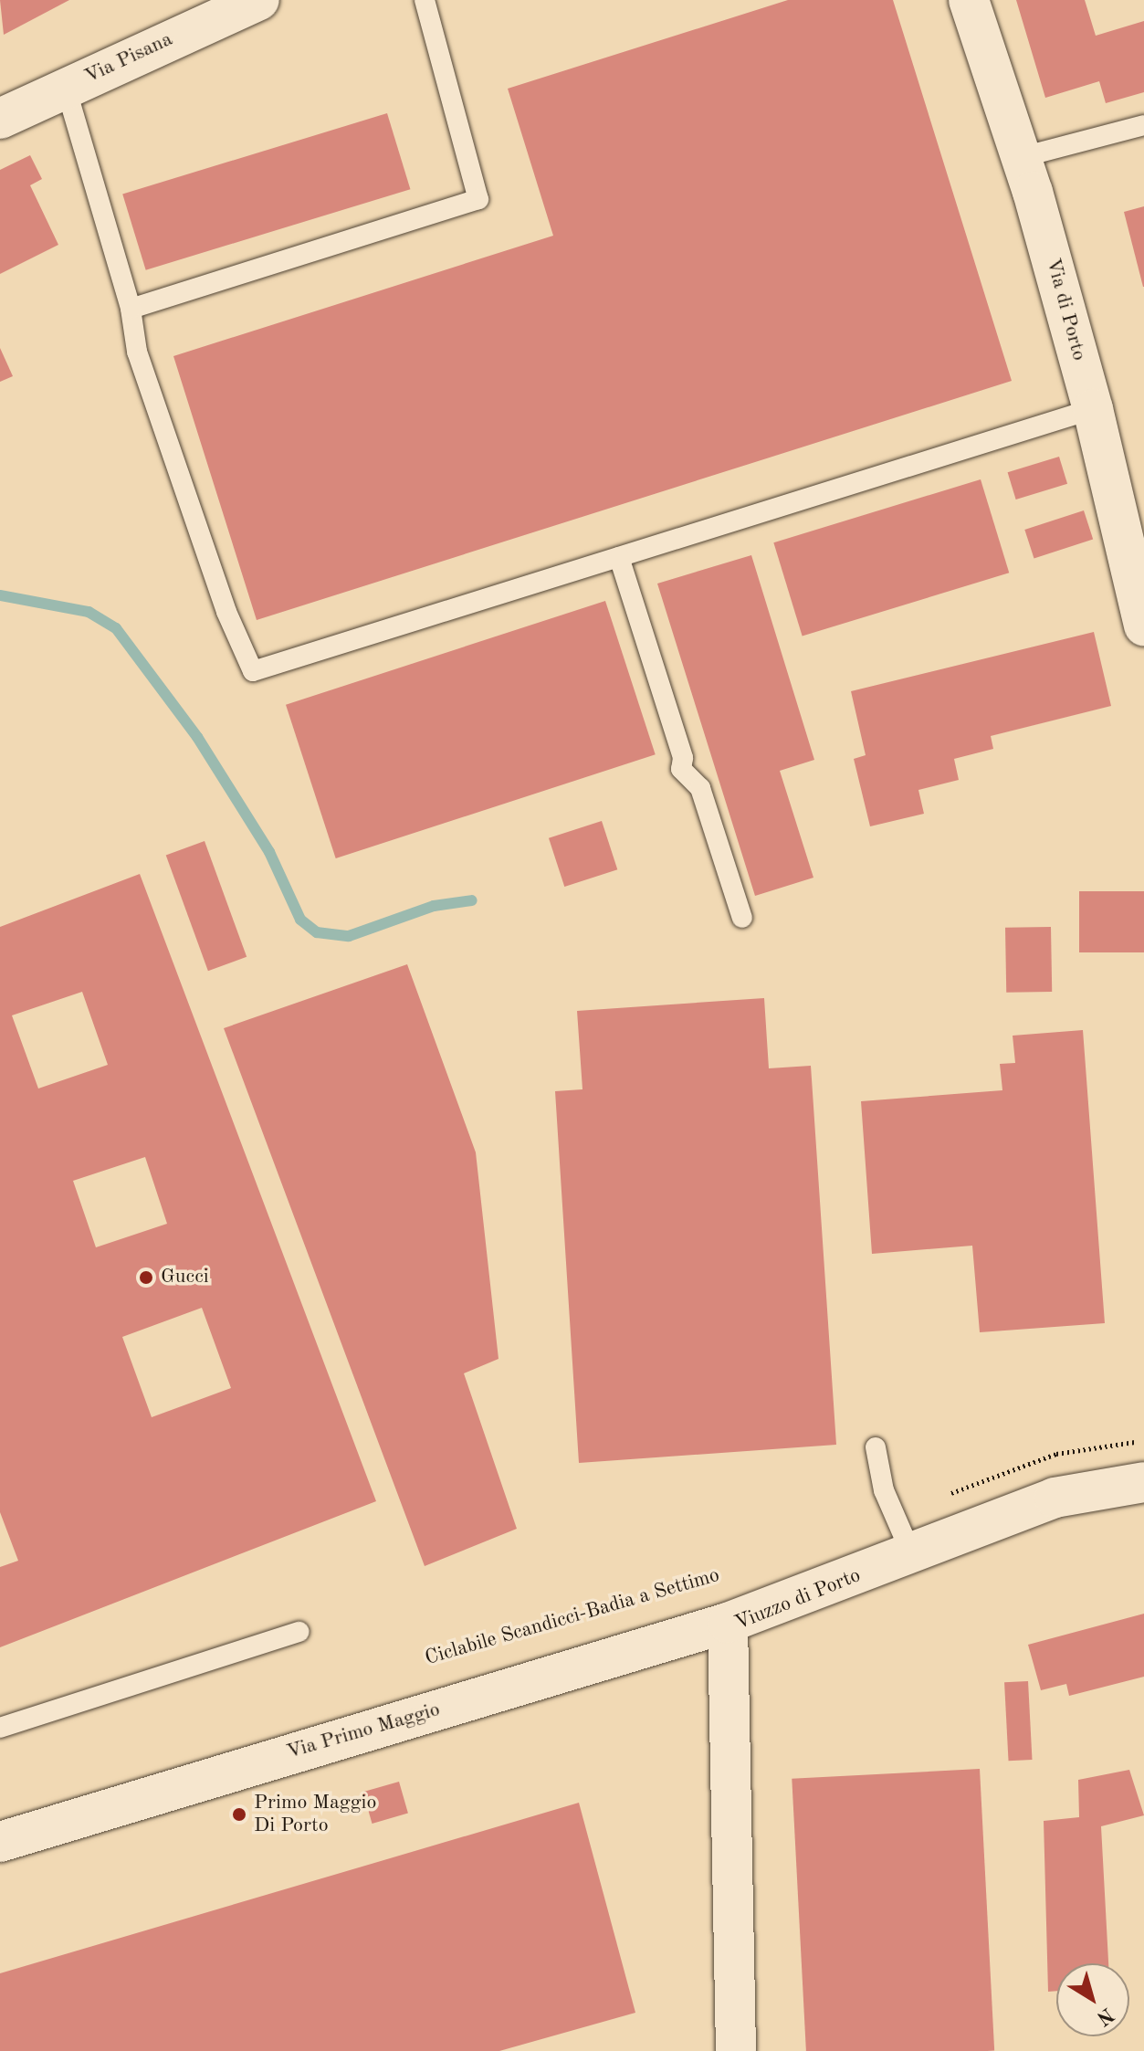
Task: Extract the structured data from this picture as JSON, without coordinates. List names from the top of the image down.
{
  "streets": {
    "street": [
      "Via Pisana",
      "Via di Porto",
      "Viuzzo di Porto",
      "Via Primo Maggio"
    ]
  },
  "crossings": [
    ["Viuzzo di Porto", "Via Primo Maggio"]
  ],
  "places": ["Gucci", "Primo Maggio Di Porto"],
  "north": "bottom right"
}
